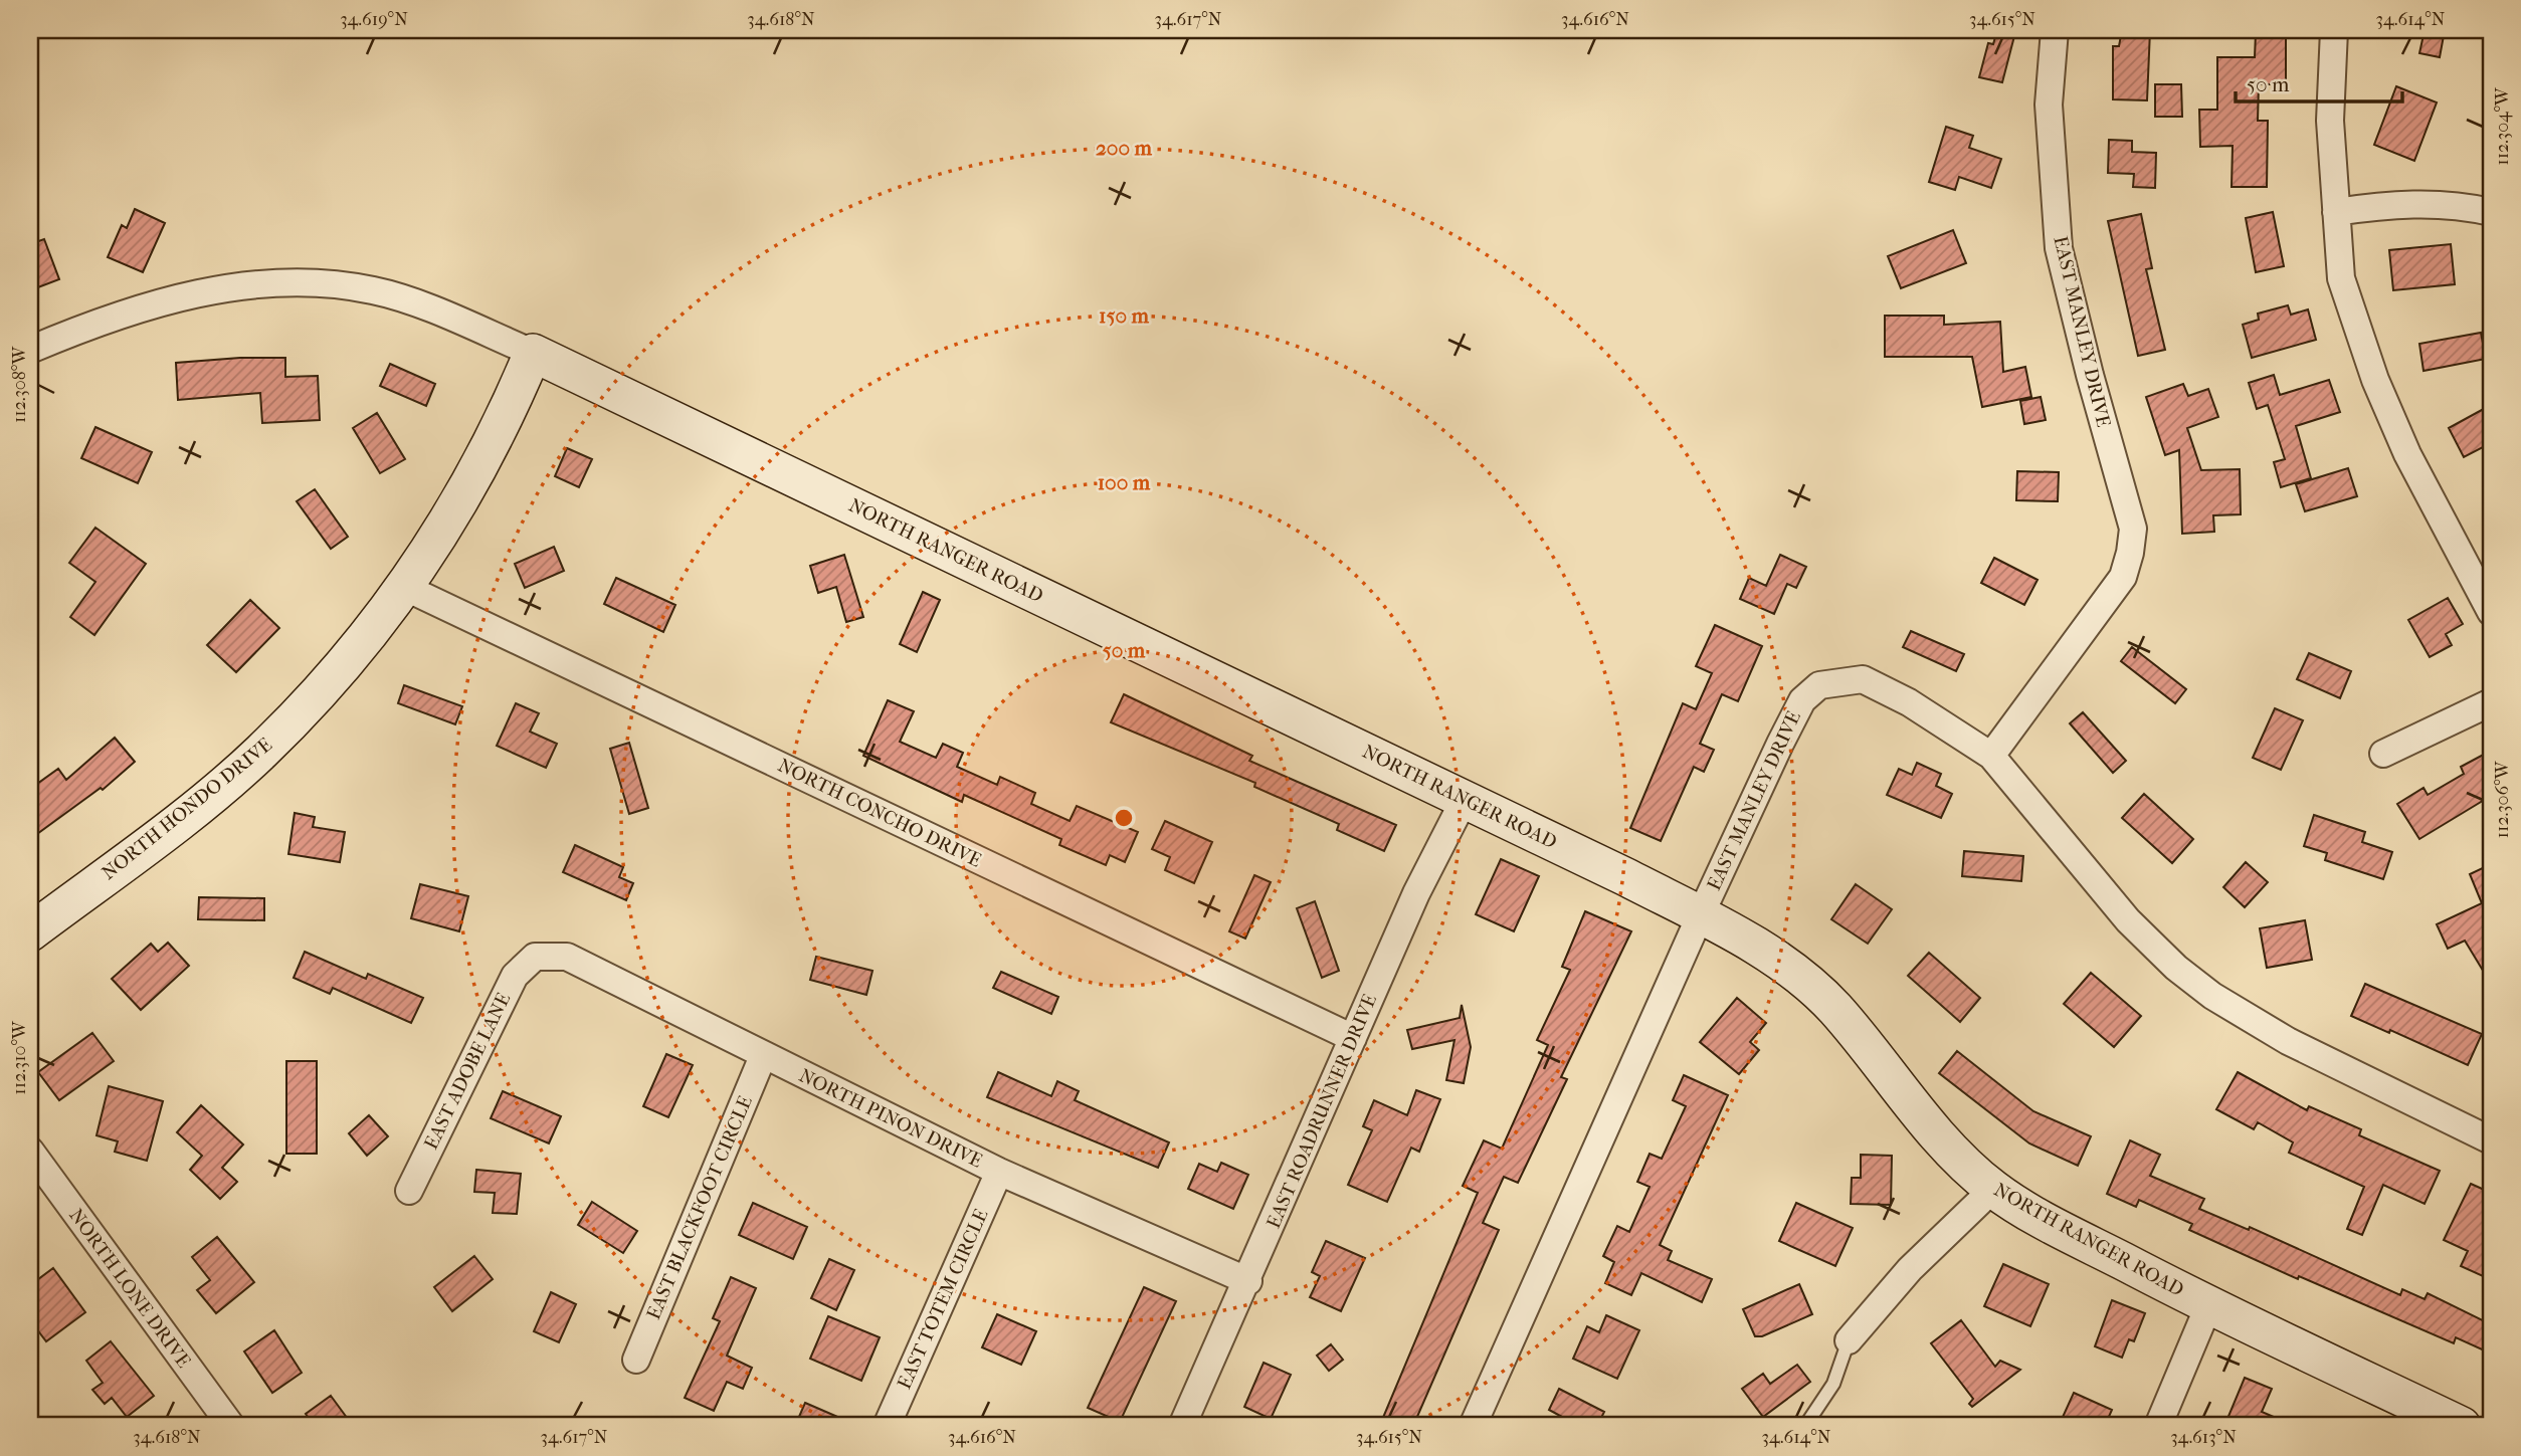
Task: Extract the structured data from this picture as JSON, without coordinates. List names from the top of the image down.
{
  "streets": {
    "street": [
      "EAST MANLEY DRIVE",
      "NORTH RANGER ROAD",
      "NORTH HONDO DRIVE",
      "NORTH CONCHO DRIVE",
      "EAST ADOBE LANE",
      "EAST ROADRUNNER DRIVE",
      "NORTH PINON DRIVE",
      "EAST BLACKFOOT CIRCLE",
      "NORTH LONE DRIVE",
      "EAST TOTEM CIRCLE"
    ]
  },
  "crossings": [
    ["EAST MANLEY DRIVE", "NORTH RANGER ROAD"],
    ["NORTH RANGER ROAD", "NORTH HONDO DRIVE"],
    ["NORTH RANGER ROAD", "EAST ROADRUNNER DRIVE"],
    ["NORTH HONDO DRIVE", "NORTH CONCHO DRIVE"],
    ["NORTH CONCHO DRIVE", "EAST ROADRUNNER DRIVE"],
    ["EAST ADOBE LANE", "NORTH PINON DRIVE"],
    ["EAST ROADRUNNER DRIVE", "NORTH PINON DRIVE"],
    ["NORTH PINON DRIVE", "EAST BLACKFOOT CIRCLE"],
    ["NORTH PINON DRIVE", "EAST TOTEM CIRCLE"]
  ],
  "scale_bar": "50 m",
  "coordinates": [
    "34.619°N",
    "34.618°N",
    "34.617°N",
    "34.616°N",
    "34.615°N",
    "34.614°N",
    "112.304°W",
    "112.308°W",
    "112.306°W",
    "112.310°W",
    "34.613°N"
  ],
  "rings": [
    "200 m",
    "150 m",
    "100 m",
    "50 m"
  ]
}
